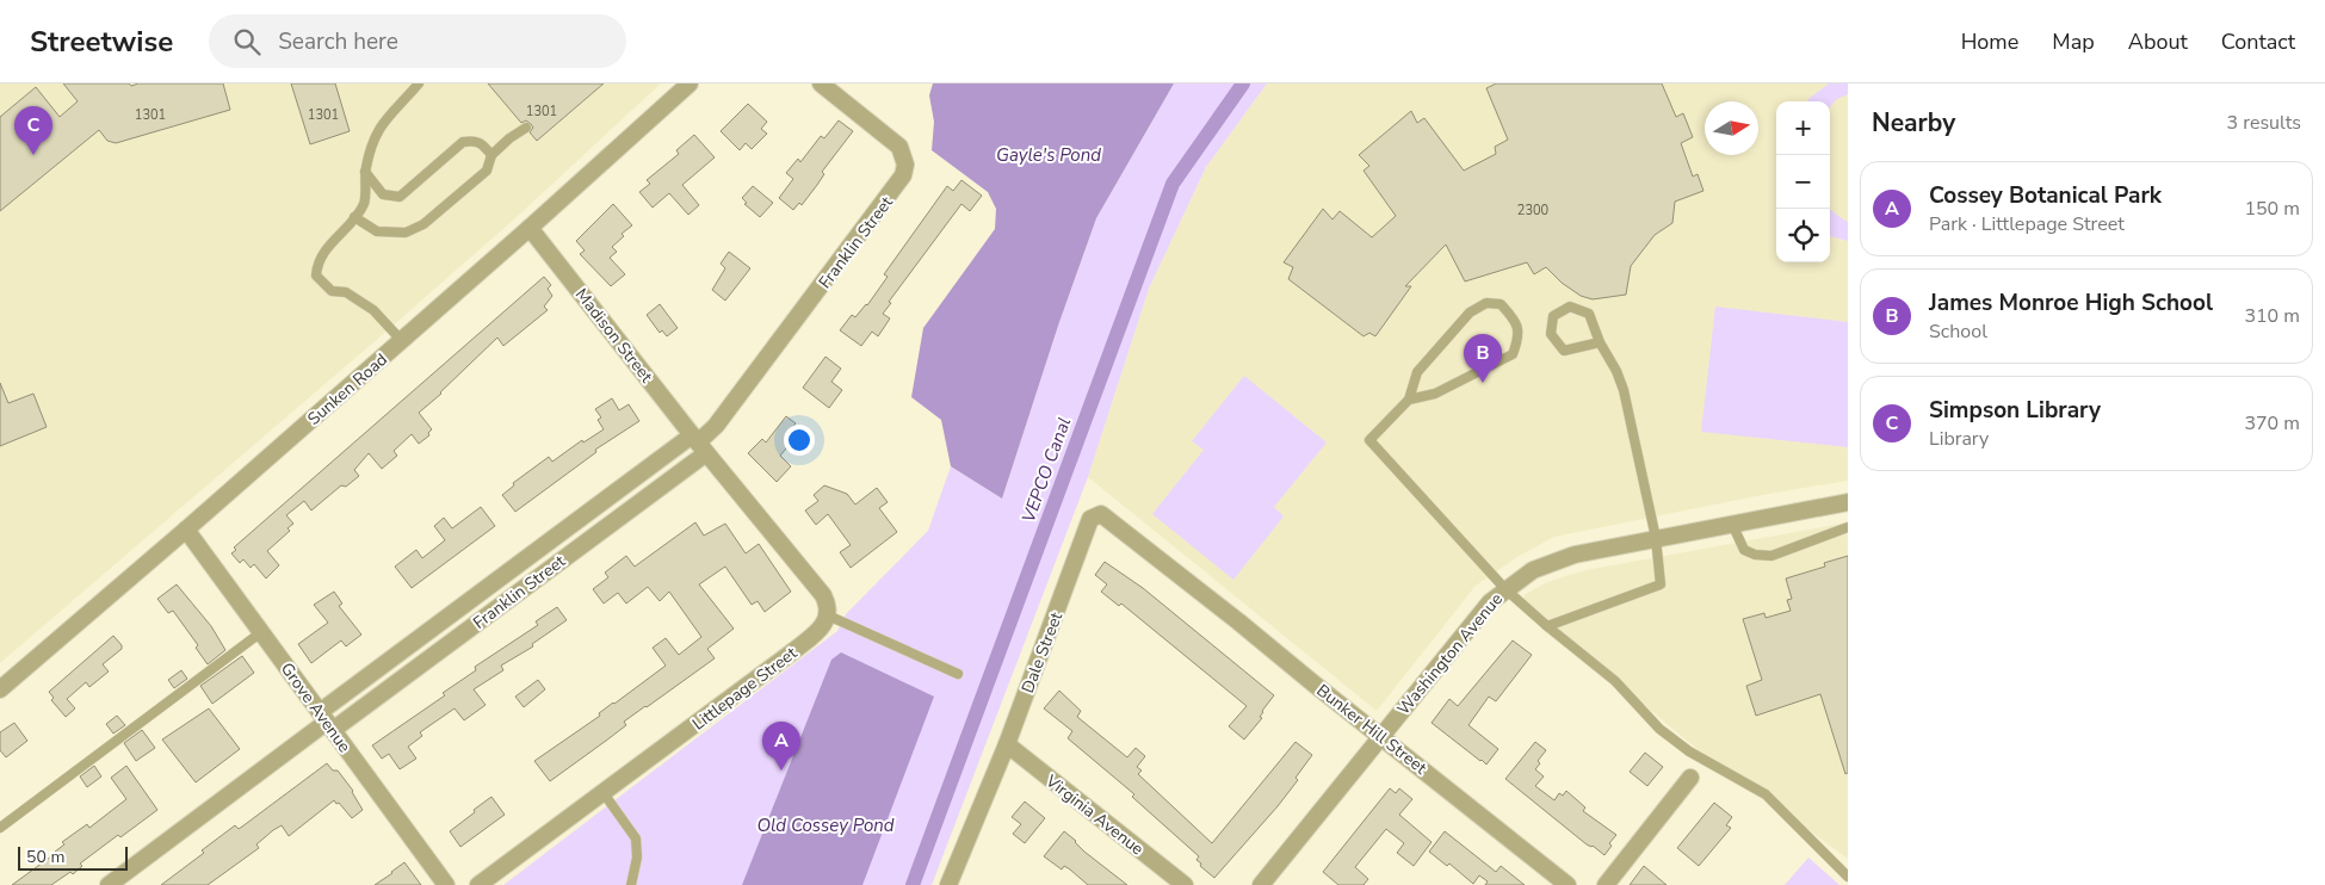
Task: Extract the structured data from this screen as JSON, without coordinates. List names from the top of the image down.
{
  "streets": {
    "street": [
      "Franklin Street",
      "Madison Street",
      "Sunken Road",
      "Dale Street",
      "Washington Avenue",
      "Littlepage Street",
      "Grove Avenue",
      "Bunker Hill Street",
      "Virginia Avenue"
    ]
  },
  "crossings": [
    ["Franklin Street", "Madison Street"],
    ["Franklin Street", "Grove Avenue"],
    ["Madison Street", "Sunken Road"],
    ["Sunken Road", "Grove Avenue"],
    ["Dale Street", "Bunker Hill Street"],
    ["Dale Street", "Virginia Avenue"],
    ["Washington Avenue", "Bunker Hill Street"]
  ],
  "water": ["Gayle's Pond", "VEPCO Canal", "Old Cossey Pond"],
  "house_numbers": [
    "1301",
    "1301",
    "1301",
    "2300"
  ],
  "scale_bar": "50 m",
  "north": "right",
  "page": {
    "header": "Streetwise",
    "search": "Search here",
    "nav": [
      "Home",
      "Map",
      "About",
      "Contact"
    ],
    "heading": ["Nearby", "3 results"],
    "map_buttons": ["+", "−"],
    "pins": ["C", "B", "A"],
    "list": [
      {
        "mark": "A",
        "name": "Cossey Botanical Park",
        "note": "Park · Littlepage Street",
        "value": "150 m"
      },
      {
        "mark": "B",
        "name": "James Monroe High School",
        "note": "School",
        "value": "310 m"
      },
      {
        "mark": "C",
        "name": "Simpson Library",
        "note": "Library",
        "value": "370 m"
      }
    ],
    "scale": "50 m"
  }
}
